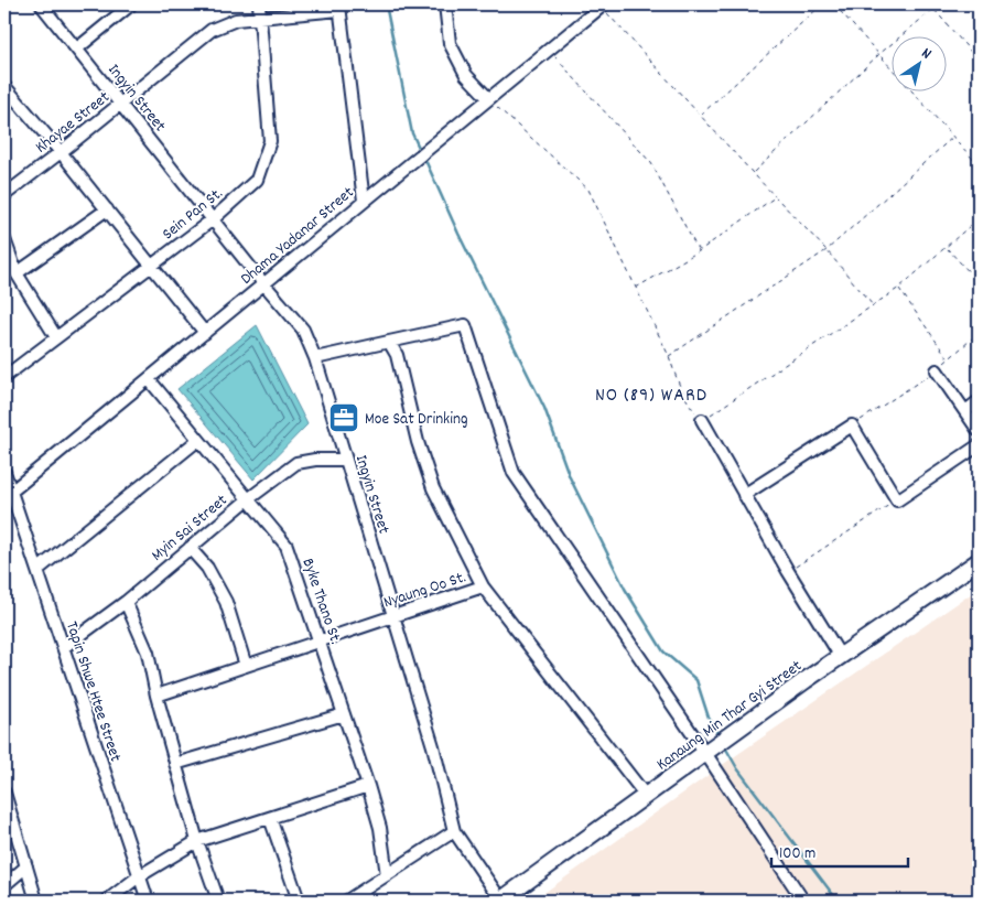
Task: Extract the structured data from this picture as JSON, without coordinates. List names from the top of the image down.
{
  "streets": {
    "street": [
      "Ingyin Street",
      "Khayae Street",
      "Sein Pan St.",
      "Dhama Yadanar Street",
      "Myin Sai Street",
      "Nyaung Oo St.",
      "Byke Thano St.",
      "Tapin Shwe Htee Street",
      "Kanaung Min Thar Gyi Street"
    ]
  },
  "crossings": [
    ["Ingyin Street", "Khayae Street"],
    ["Ingyin Street", "Sein Pan St."],
    ["Ingyin Street", "Dhama Yadanar Street"],
    ["Ingyin Street", "Myin Sai Street"],
    ["Ingyin Street", "Nyaung Oo St."],
    ["Ingyin Street", "Kanaung Min Thar Gyi Street"],
    ["Khayae Street", "Sein Pan St."],
    ["Dhama Yadanar Street", "Byke Thano St."],
    ["Dhama Yadanar Street", "Tapin Shwe Htee Street"],
    ["Myin Sai Street", "Byke Thano St."],
    ["Myin Sai Street", "Tapin Shwe Htee Street"],
    ["Nyaung Oo St.", "Byke Thano St."],
    ["Nyaung Oo St.", "Kanaung Min Thar Gyi Street"]
  ],
  "districts": ["NO (89) WARD"],
  "places": {
    "office": ["Moe Sat Drinking"]
  },
  "scale_bar": "100 m",
  "north": "top right"
}
